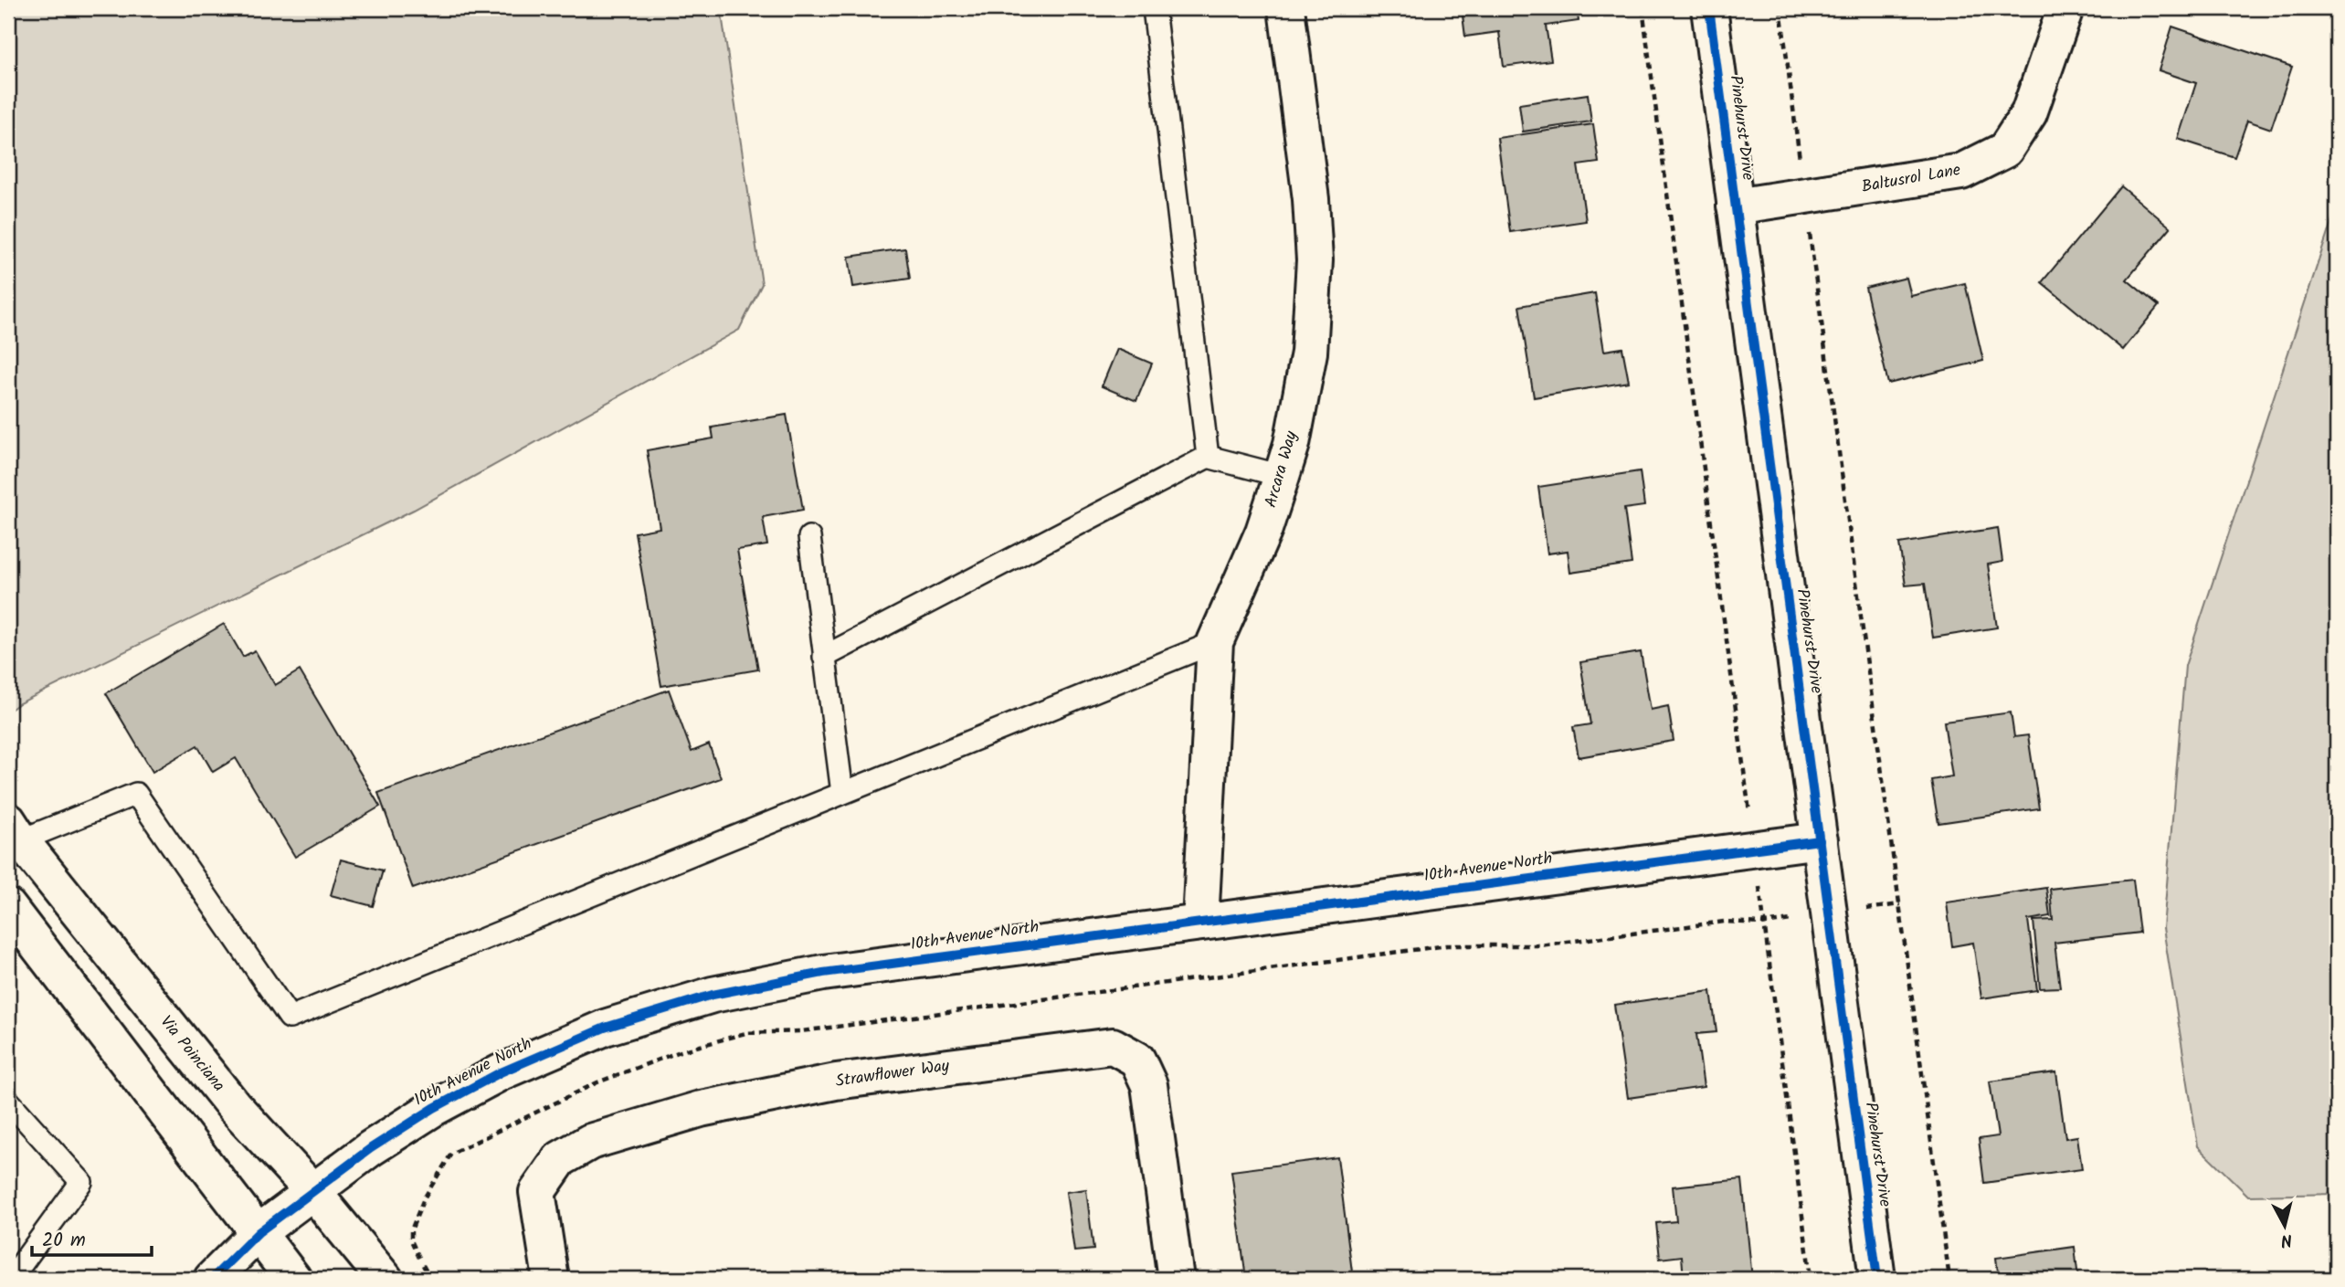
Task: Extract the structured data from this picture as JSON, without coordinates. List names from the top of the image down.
{
  "streets": {
    "street": [
      "Pinehurst Drive",
      "Baltusrol Lane",
      "Arcara Way",
      "10th Avenue North",
      "Via Poinciana",
      "Strawflower Way"
    ]
  },
  "crossings": [
    ["Pinehurst Drive", "Baltusrol Lane"],
    ["Pinehurst Drive", "10th Avenue North"],
    ["Arcara Way", "10th Avenue North"],
    ["10th Avenue North", "Via Poinciana"]
  ],
  "scale_bar": "20 m",
  "north": "bottom"
}
